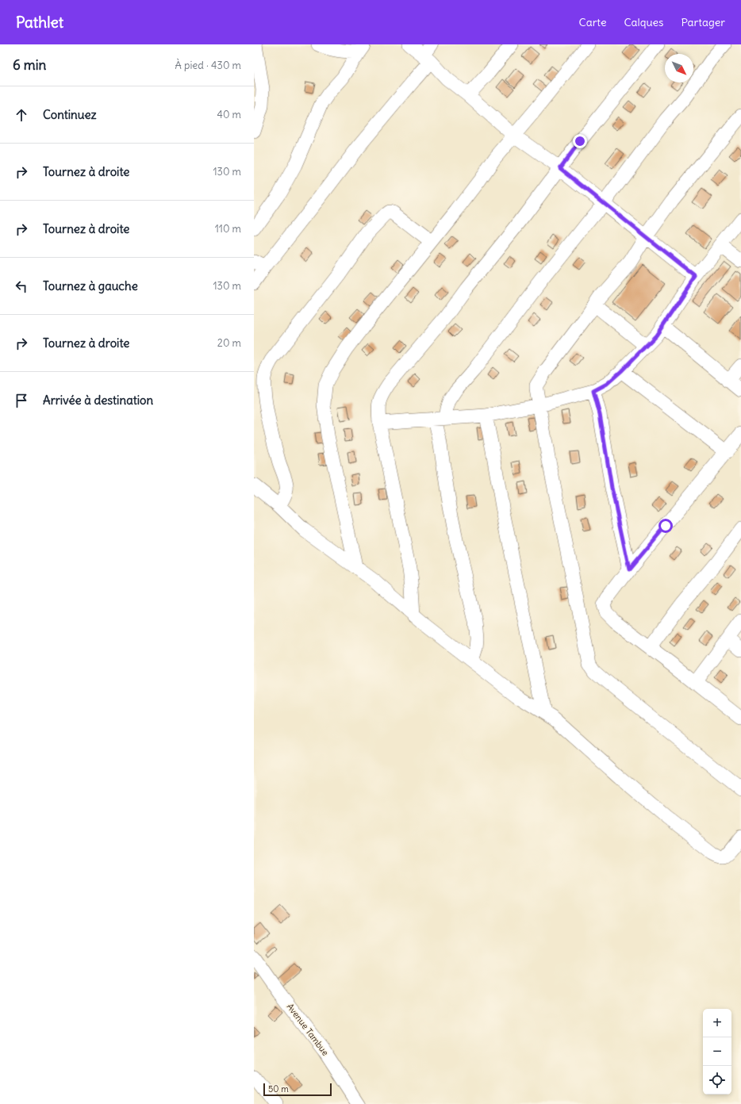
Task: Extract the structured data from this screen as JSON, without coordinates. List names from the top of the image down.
{
  "streets": {
    "street": ["Avenue Tambue"]
  },
  "scale_bar": "50 m",
  "north": "bottom right",
  "page": {
    "header": "Pathlet",
    "nav": ["Carte", "Calques", "Partager"],
    "heading": ["6 min", "À pied · 430 m"],
    "list": [
      ["Continuez", "40 m"],
      ["Tournez à droite", "130 m"],
      ["Tournez à droite", "110 m"],
      ["Tournez à gauche", "130 m"],
      ["Tournez à droite", "20 m"],
      "Arrivée à destination"
    ],
    "map_buttons": ["+", "−"],
    "scale": "50 m"
  }
}
